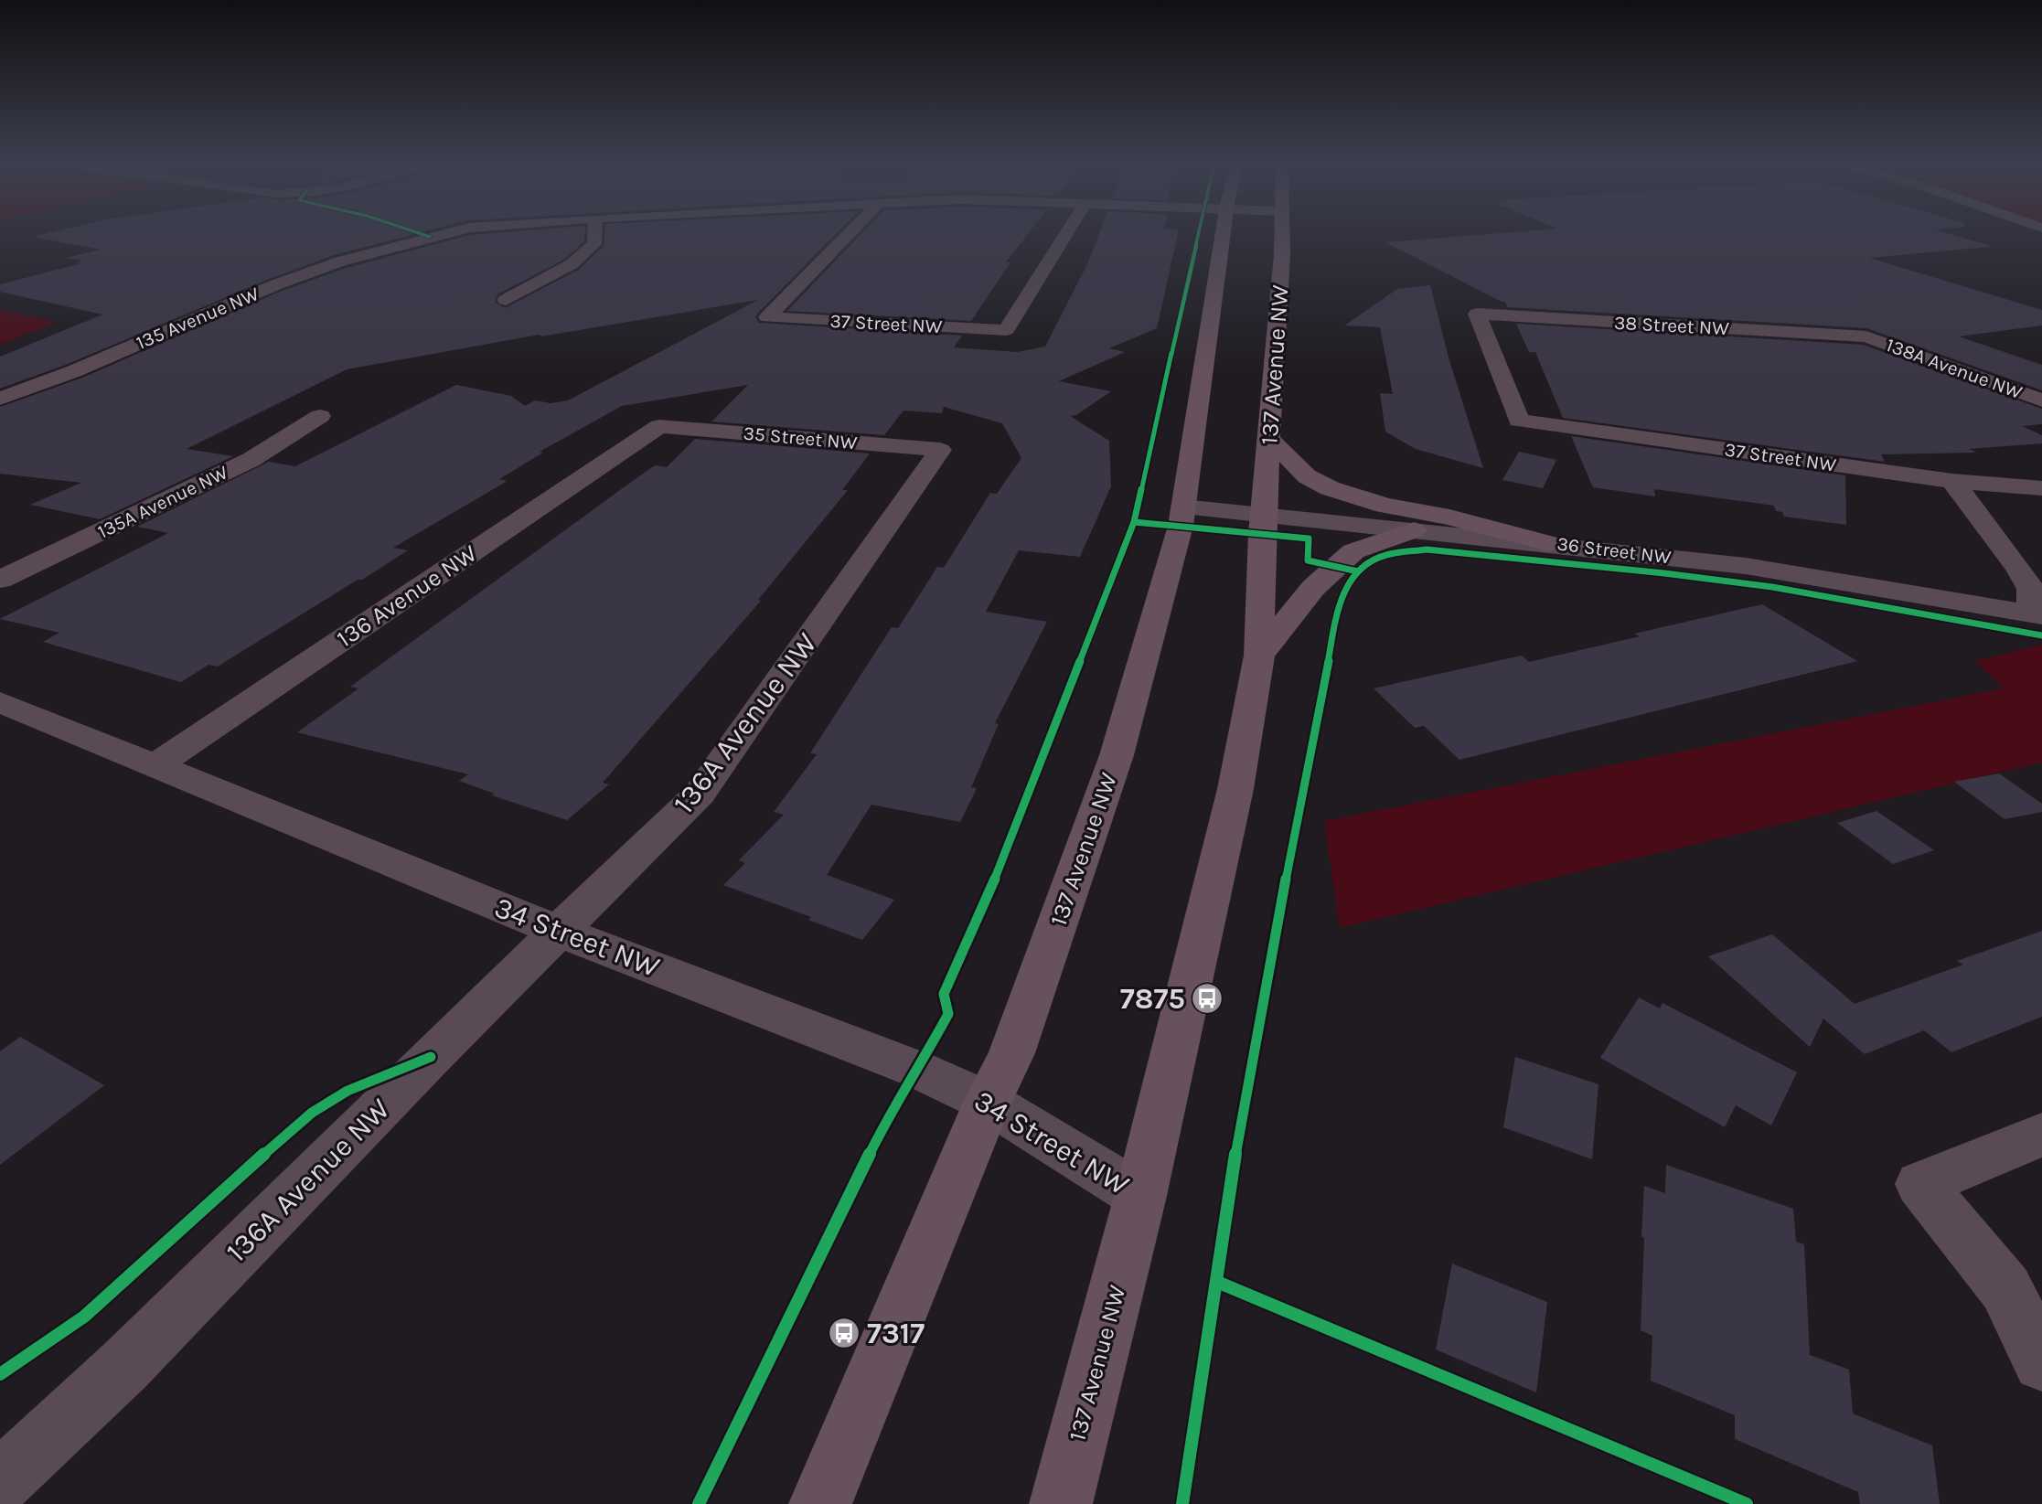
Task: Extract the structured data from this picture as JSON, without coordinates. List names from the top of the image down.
{
  "streets": {
    "main road": ["137 Avenue NW"],
    "street": [
      "135 Avenue NW",
      "37 Street NW",
      "38 Street NW",
      "138A Avenue NW",
      "35 Street NW",
      "135A Avenue NW",
      "36 Street NW",
      "136 Avenue NW",
      "136A Avenue NW",
      "34 Street NW"
    ]
  },
  "crossings": [
    ["37 Street NW", "38 Street NW"],
    ["38 Street NW", "138A Avenue NW"],
    ["137 Avenue NW", "36 Street NW"],
    ["137 Avenue NW", "34 Street NW"],
    ["35 Street NW", "136 Avenue NW"],
    ["35 Street NW", "136A Avenue NW"],
    ["136 Avenue NW", "34 Street NW"],
    ["136A Avenue NW", "34 Street NW"]
  ],
  "places": {
    "bus stop": ["7875", "7317"]
  }
}
